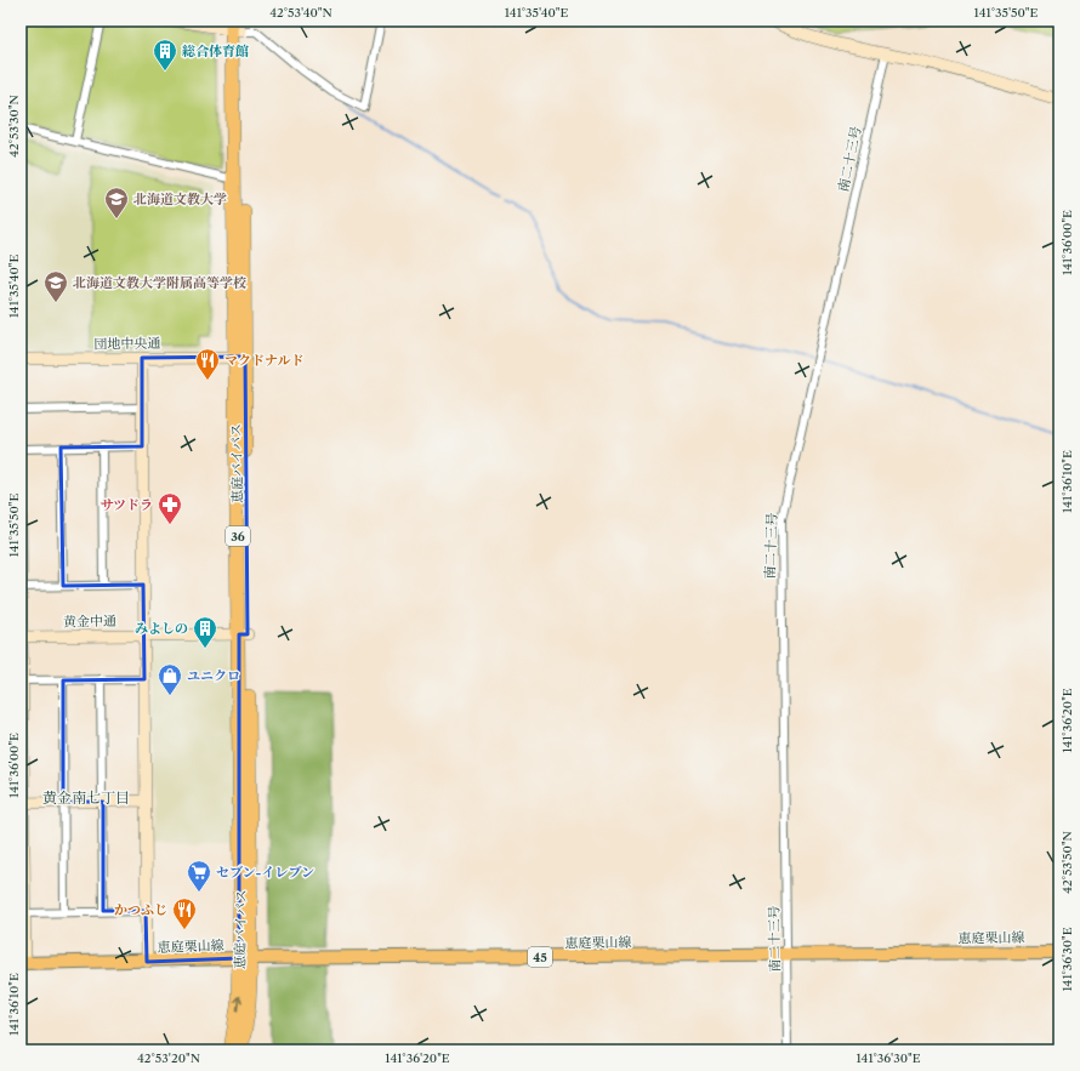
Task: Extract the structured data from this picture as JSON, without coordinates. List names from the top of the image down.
{
  "streets": {
    "highway": ["恵庭バイパス", "36"],
    "main road": ["恵庭栗山線", "45"],
    "street": ["南二十三号", "団地中央通", "黄金中通"]
  },
  "crossings": [
    ["南二十三号", "恵庭栗山線"],
    ["団地中央通", "恵庭バイパス"],
    ["恵庭バイパス", "黄金中通"],
    ["恵庭バイパス", "恵庭栗山線"]
  ],
  "districts": ["黄金南七丁目"],
  "places": {
    "building": ["総合体育館", "みよしの"],
    "school or university": ["北海道文教大学", "北海道文教大学附属高等学校"],
    "restaurant": ["マクドナルド", "かつふじ"],
    "pharmacy": ["サツドラ"],
    "shop": ["ユニクロ"],
    "supermarket": ["セブン-イレブン"]
  },
  "coordinates": [
    "42°53'40\"N",
    "141°35'40\"E",
    "141°35'50\"E",
    "42°53'30\"N",
    "141°36'00\"E",
    "141°36'10\"E",
    "141°36'20\"E",
    "42°53'50\"N",
    "141°36'30\"E",
    "42°53'20\"N"
  ]
}
